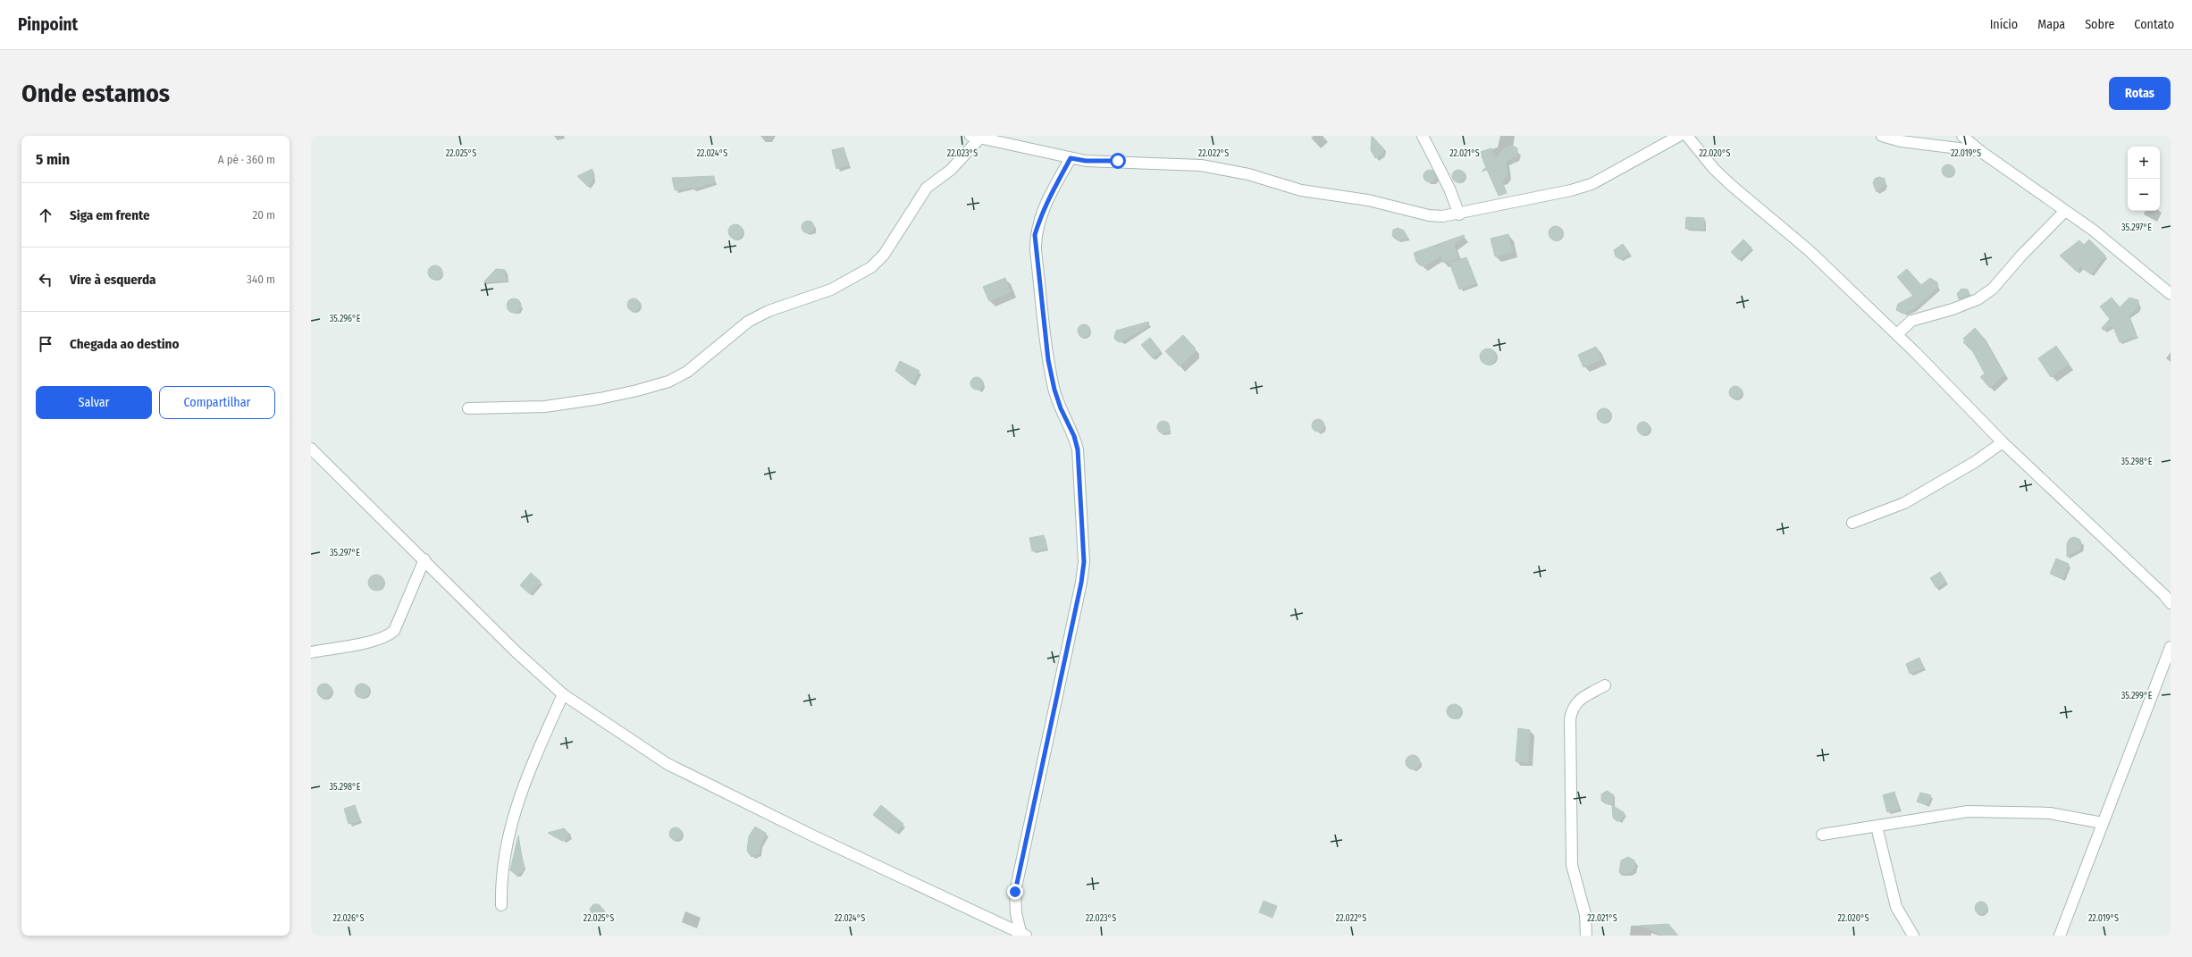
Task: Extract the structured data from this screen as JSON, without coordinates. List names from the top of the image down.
{
  "page": {
    "header": "Pinpoint",
    "nav": [
      "Início",
      "Mapa",
      "Sobre",
      "Contato"
    ],
    "buttons": [
      "Rotas",
      ["Salvar", "Compartilhar"]
    ],
    "title": "Onde estamos",
    "heading": ["5 min", "A pé · 360 m"],
    "map_buttons": ["+", "−"],
    "list": [
      ["Siga em frente", "20 m"],
      ["Vire à esquerda", "340 m"],
      "Chegada ao destino"
    ]
  },
  "coordinates": [
    "22.025°S",
    "22.024°S",
    "22.023°S",
    "22.022°S",
    "22.021°S",
    "22.020°S",
    "22.019°S",
    "35.297°E",
    "35.296°E",
    "35.298°E",
    "35.299°E",
    "22.026°S"
  ]
}
